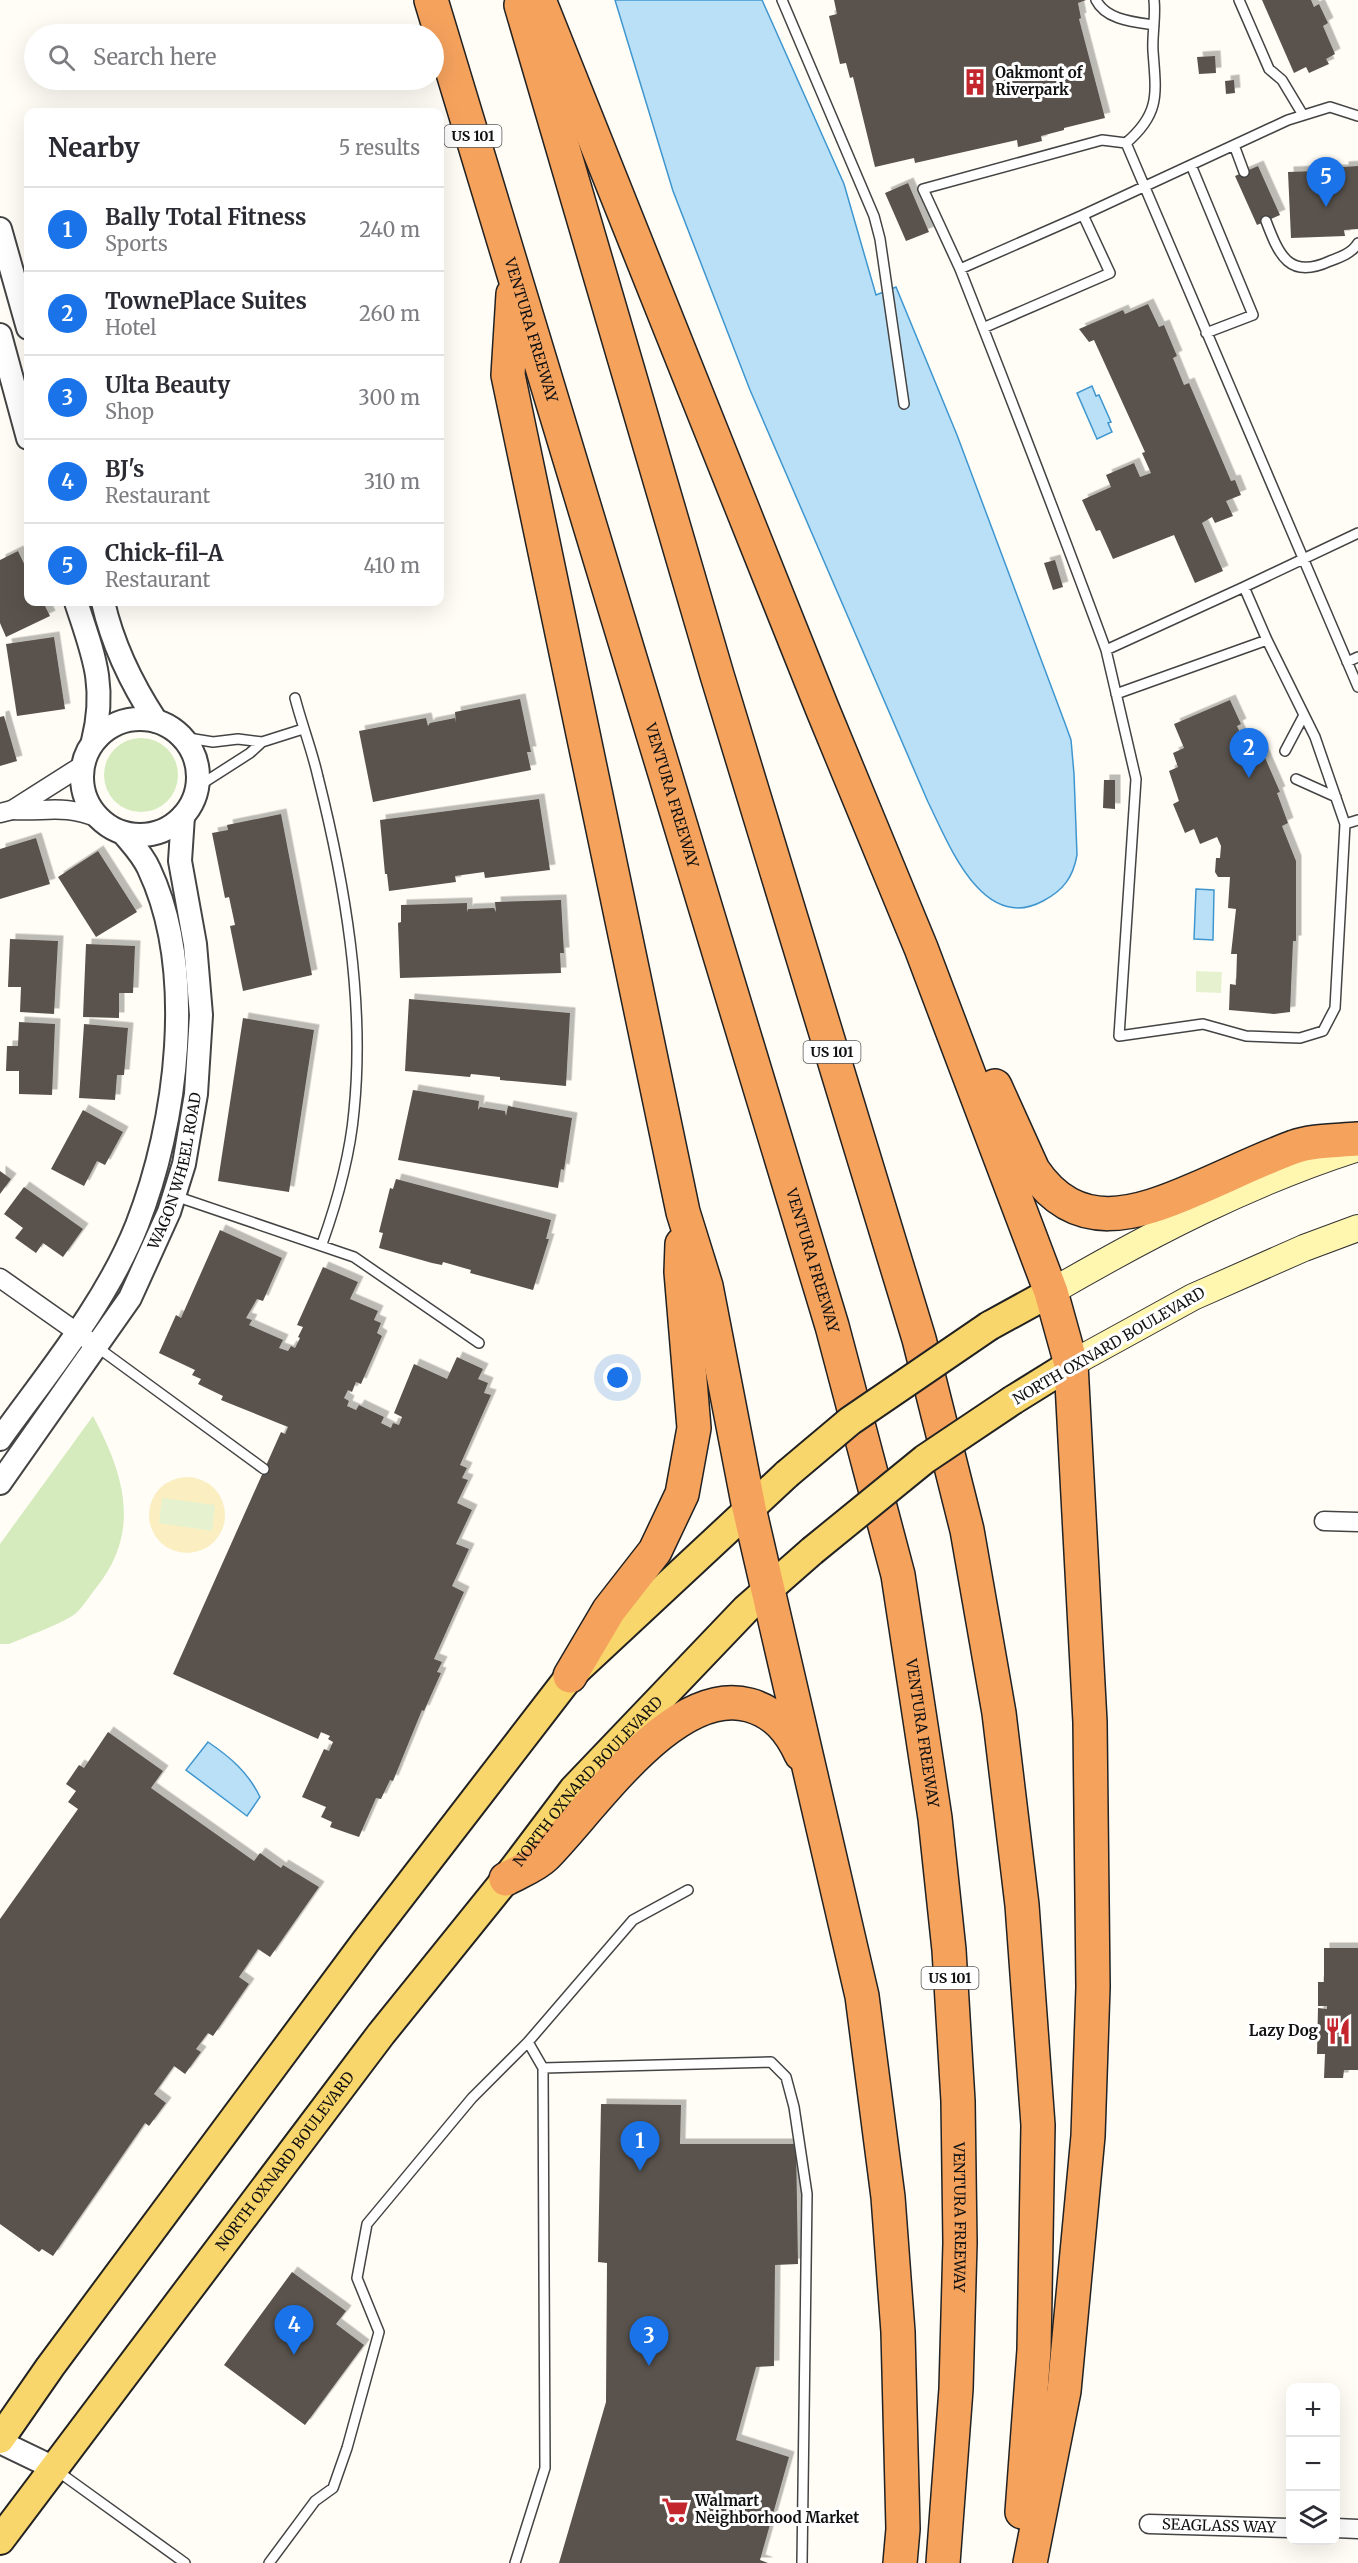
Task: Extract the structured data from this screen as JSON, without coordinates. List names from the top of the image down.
{
  "streets": {
    "highway": ["US 101", "VENTURA FREEWAY"],
    "main road": ["NORTH OXNARD BOULEVARD"],
    "street": ["WAGON WHEEL ROAD", "SEAGLASS WAY"]
  },
  "places": {
    "building": ["Oakmont of Riverpark"],
    "restaurant": ["Lazy Dog"],
    "supermarket": ["Walmart Neighborhood Market"]
  },
  "page": {
    "search": "Search here",
    "heading": ["Nearby", "5 results"],
    "pins": [
      "5",
      "2",
      "1",
      "4",
      "3"
    ],
    "list": [
      {
        "mark": "1",
        "name": "Bally Total Fitness",
        "note": "Sports",
        "value": "240 m"
      },
      {
        "mark": "2",
        "name": "TownePlace Suites",
        "note": "Hotel",
        "value": "260 m"
      },
      {
        "mark": "3",
        "name": "Ulta Beauty",
        "note": "Shop",
        "value": "300 m"
      },
      {
        "mark": "4",
        "name": "BJ's",
        "note": "Restaurant",
        "value": "310 m"
      },
      {
        "mark": "5",
        "name": "Chick-fil-A",
        "note": "Restaurant",
        "value": "410 m"
      }
    ],
    "map_buttons": ["+", "−"]
  }
}
